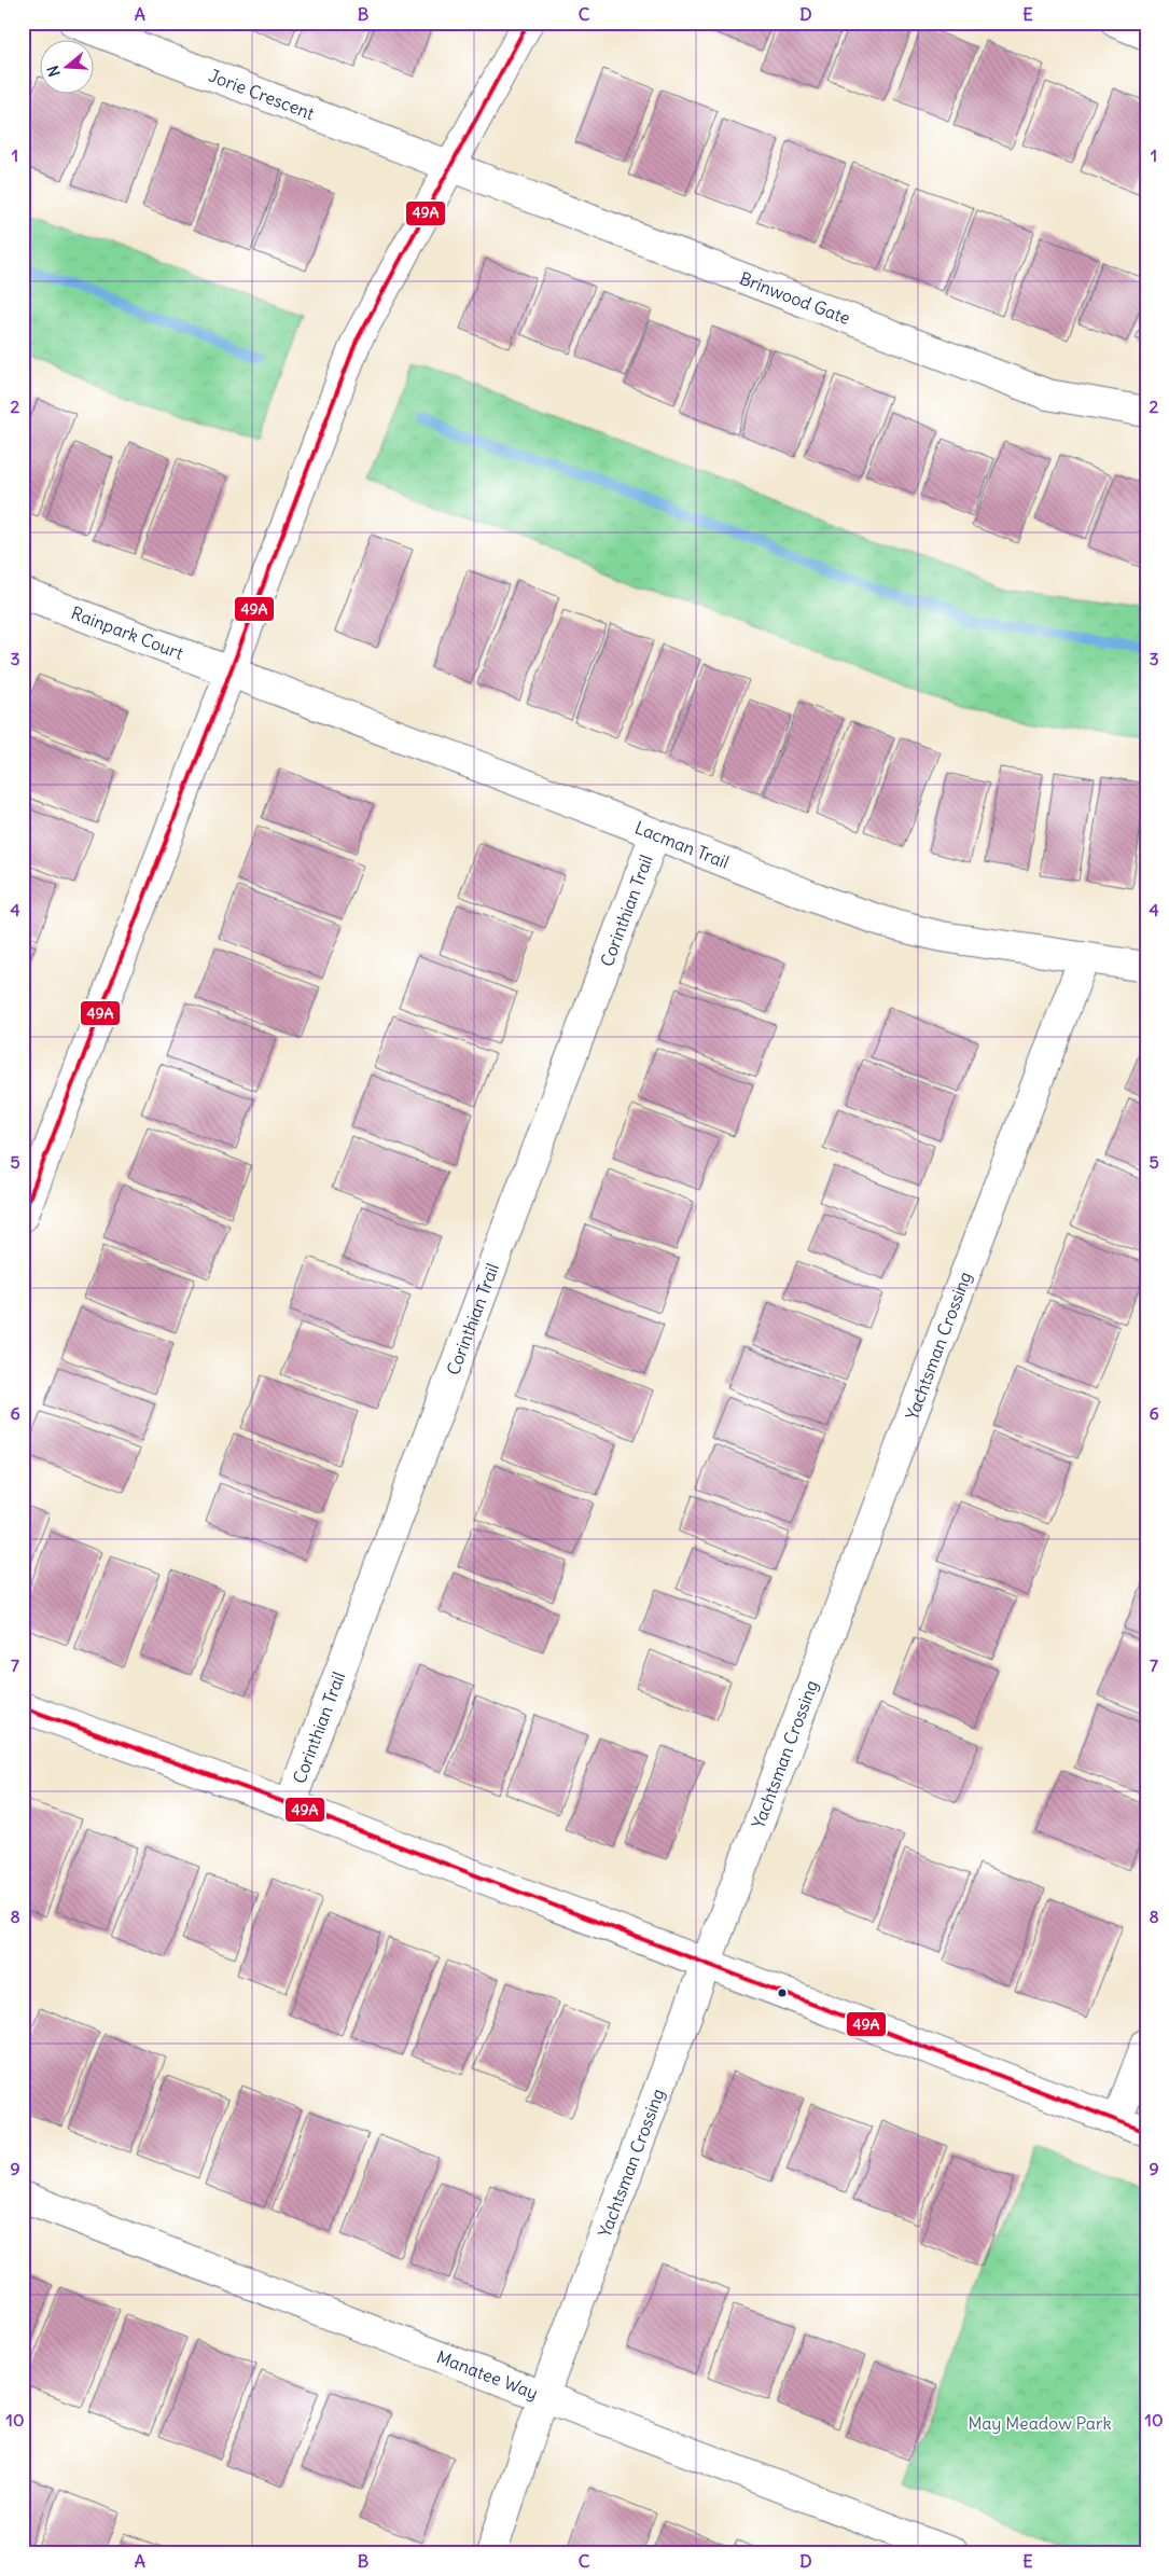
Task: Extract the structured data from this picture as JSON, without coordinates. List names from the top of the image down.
{
  "streets": {
    "street": [
      "Jorie Crescent",
      "Brinwood Gate",
      "Rainpark Court",
      "Lacman Trail",
      "Corinthian Trail",
      "Yachtsman Crossing",
      "Manatee Way"
    ]
  },
  "crossings": [
    ["Jorie Crescent", "Brinwood Gate"],
    ["Rainpark Court", "Lacman Trail"],
    ["Lacman Trail", "Corinthian Trail"],
    ["Lacman Trail", "Yachtsman Crossing"],
    ["Yachtsman Crossing", "Manatee Way"]
  ],
  "parks": ["May Meadow Park"],
  "lines": ["transit line 49A"],
  "north": "left",
  "grid": {
    "columns": [
      "A",
      "B",
      "C",
      "D",
      "E"
    ],
    "rows": [
      "1",
      "2",
      "3",
      "4",
      "5",
      "6",
      "7",
      "8",
      "9",
      "10"
    ]
  }
}
